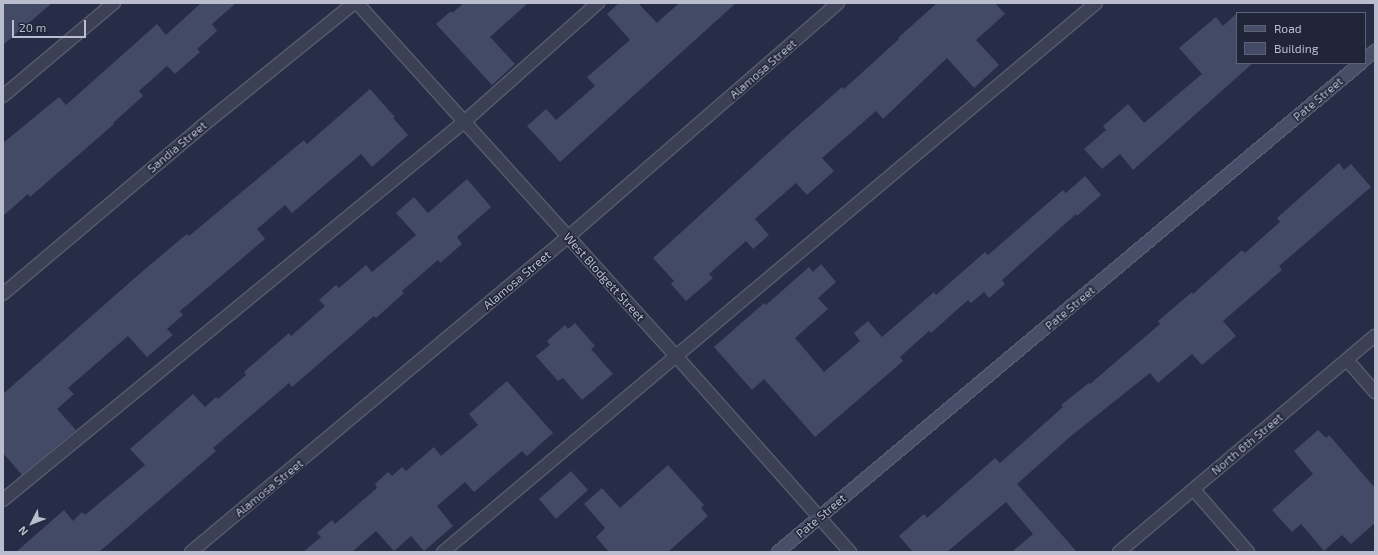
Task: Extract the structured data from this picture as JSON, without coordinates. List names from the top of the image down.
{
  "streets": {
    "street": [
      "Alamosa Street",
      "Pate Street",
      "Sandia Street",
      "West Blodgett Street",
      "North 6th Street"
    ]
  },
  "crossings": [
    ["Alamosa Street", "West Blodgett Street"],
    ["Pate Street", "West Blodgett Street"]
  ],
  "legend": ["Road", "Building"],
  "scale_bar": "20 m",
  "north": "bottom left"
}
